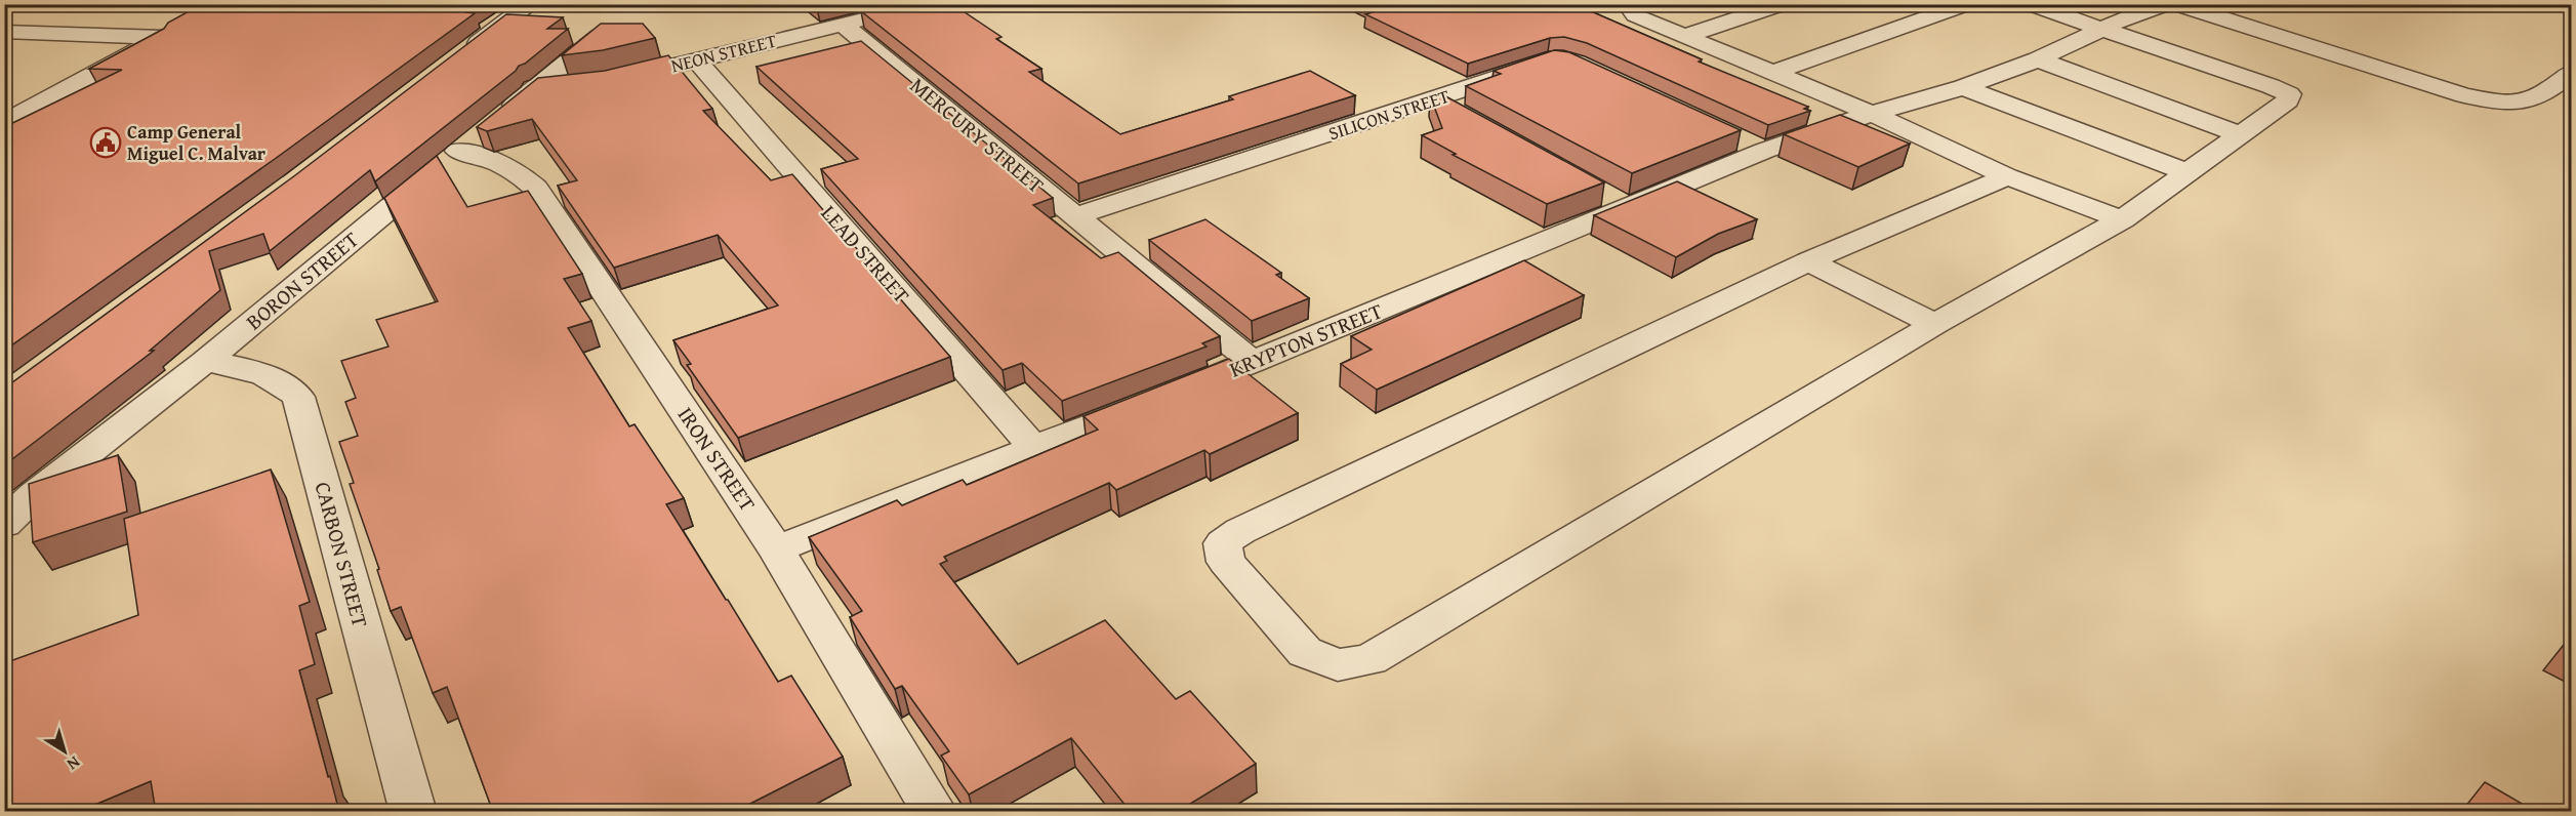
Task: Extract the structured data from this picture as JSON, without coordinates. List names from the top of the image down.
{
  "streets": {
    "street": [
      "NEON STREET",
      "SILICON STREET",
      "MERCURY STREET",
      "LEAD STREET",
      "BORON STREET",
      "KRYPTON STREET",
      "IRON STREET",
      "CARBON STREET"
    ]
  },
  "crossings": [
    ["NEON STREET", "MERCURY STREET"],
    ["NEON STREET", "LEAD STREET"],
    ["SILICON STREET", "MERCURY STREET"],
    ["MERCURY STREET", "KRYPTON STREET"],
    ["LEAD STREET", "KRYPTON STREET"],
    ["BORON STREET", "IRON STREET"],
    ["BORON STREET", "CARBON STREET"],
    ["KRYPTON STREET", "IRON STREET"]
  ],
  "places": {
    "public building": ["Camp General Miguel C. Malvar"]
  },
  "north": "bottom right"
}
